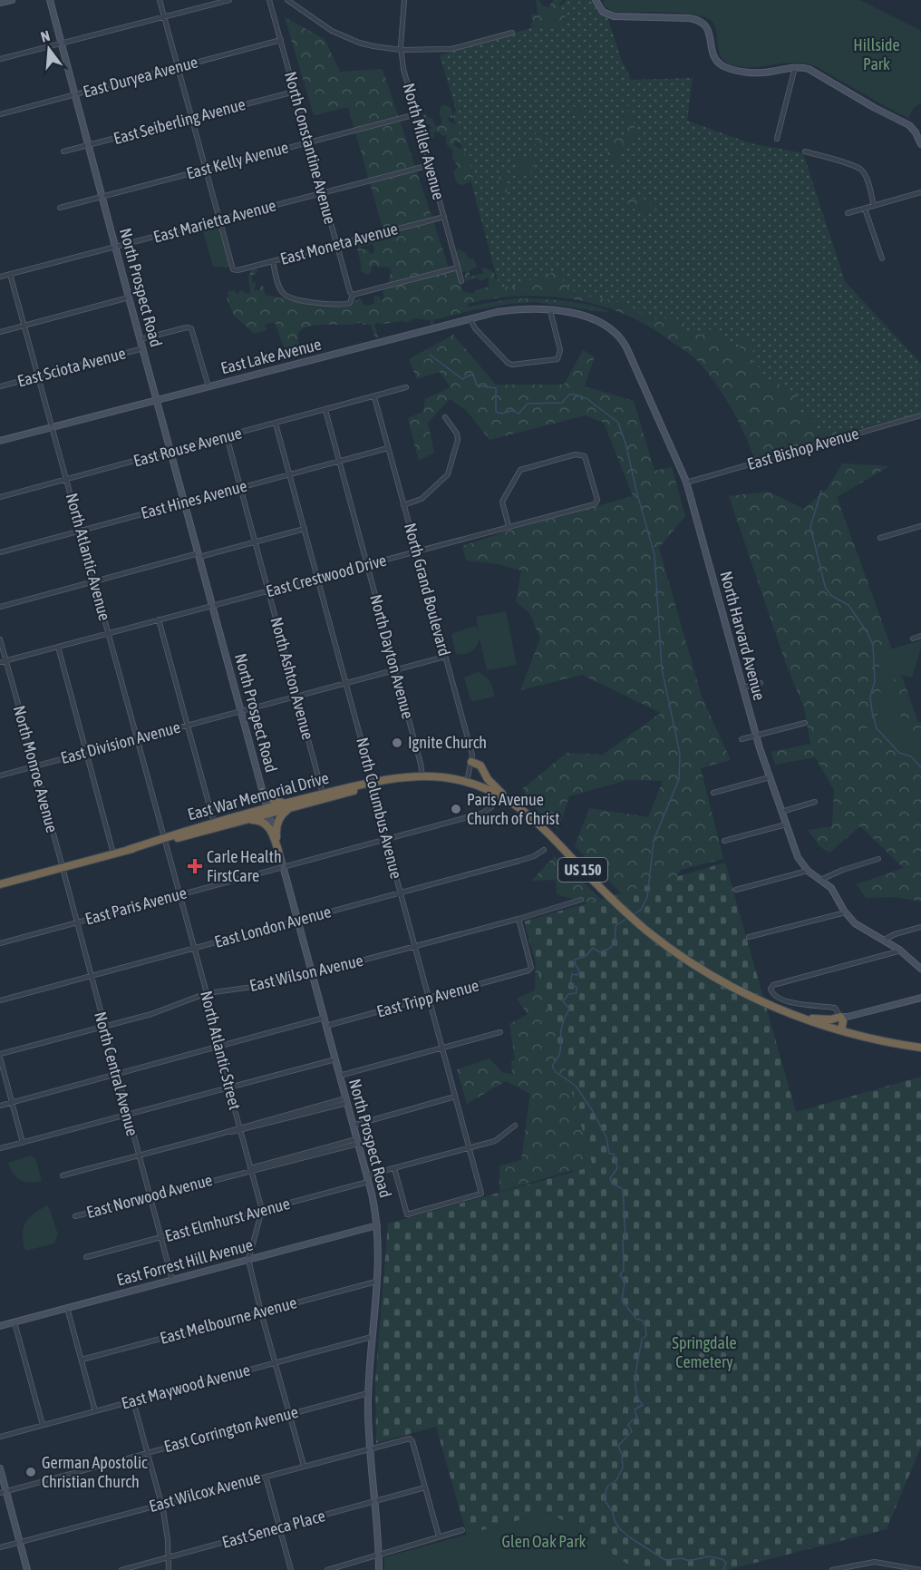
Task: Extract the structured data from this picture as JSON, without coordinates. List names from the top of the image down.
{
  "streets": {
    "highway": ["East War Memorial Drive", "US 150"],
    "main road": [
      "North Prospect Road",
      "East Lake Avenue",
      "North Harvard Avenue",
      "East Forrest Hill Avenue"
    ],
    "street": [
      "East Duryea Avenue",
      "East Seiberling Avenue",
      "North Miller Avenue",
      "North Constantine Avenue",
      "East Kelly Avenue",
      "East Marietta Avenue",
      "East Moneta Avenue",
      "East Sciota Avenue",
      "East Rouse Avenue",
      "East Bishop Avenue",
      "East Hines Avenue",
      "North Atlantic Avenue",
      "East Crestwood Drive",
      "North Grand Boulevard",
      "North Dayton Avenue",
      "North Ashton Avenue",
      "East Division Avenue",
      "North Monroe Avenue",
      "North Columbus Avenue",
      "East Paris Avenue",
      "East London Avenue",
      "East Wilson Avenue",
      "East Tripp Avenue",
      "North Atlantic Street",
      "North Central Avenue",
      "East Norwood Avenue",
      "East Elmhurst Avenue",
      "East Melbourne Avenue",
      "East Maywood Avenue",
      "East Corrington Avenue",
      "East Wilcox Avenue",
      "East Seneca Place"
    ]
  },
  "crossings": [
    ["East Duryea Avenue", "North Constantine Avenue"],
    ["East Duryea Avenue", "North Prospect Road"],
    ["East Seiberling Avenue", "North Constantine Avenue"],
    ["East Seiberling Avenue", "North Prospect Road"],
    ["North Miller Avenue", "East Kelly Avenue"],
    ["North Miller Avenue", "East Marietta Avenue"],
    ["North Miller Avenue", "East Moneta Avenue"],
    ["North Constantine Avenue", "East Kelly Avenue"],
    ["North Constantine Avenue", "East Marietta Avenue"],
    ["North Constantine Avenue", "East Moneta Avenue"],
    ["East Kelly Avenue", "North Prospect Road"],
    ["East Marietta Avenue", "East Moneta Avenue"],
    ["East Marietta Avenue", "North Prospect Road"],
    ["East Marietta Avenue", "North Atlantic Avenue"],
    ["North Prospect Road", "East Lake Avenue"],
    ["North Prospect Road", "East Sciota Avenue"],
    ["North Prospect Road", "East Rouse Avenue"],
    ["North Prospect Road", "East Hines Avenue"],
    ["North Prospect Road", "East Crestwood Drive"],
    ["North Prospect Road", "East Division Avenue"],
    ["North Prospect Road", "East War Memorial Drive"],
    ["North Prospect Road", "East Paris Avenue"],
    ["North Prospect Road", "East London Avenue"],
    ["North Prospect Road", "East Wilson Avenue"],
    ["North Prospect Road", "East Tripp Avenue"],
    ["North Prospect Road", "East Norwood Avenue"],
    ["North Prospect Road", "East Elmhurst Avenue"],
    ["North Prospect Road", "East Forrest Hill Avenue"],
    ["North Prospect Road", "East Melbourne Avenue"],
    ["North Prospect Road", "East Maywood Avenue"],
    ["North Prospect Road", "East Corrington Avenue"],
    ["North Prospect Road", "East Wilcox Avenue"],
    ["North Prospect Road", "East Seneca Place"],
    ["East Lake Avenue", "East Sciota Avenue"],
    ["East Lake Avenue", "North Atlantic Avenue"],
    ["East Lake Avenue", "North Harvard Avenue"],
    ["East Sciota Avenue", "North Atlantic Avenue"],
    ["East Rouse Avenue", "North Atlantic Avenue"],
    ["East Rouse Avenue", "North Grand Boulevard"],
    ["East Rouse Avenue", "North Dayton Avenue"],
    ["East Rouse Avenue", "North Ashton Avenue"],
    ["East Rouse Avenue", "North Columbus Avenue"],
    ["East Bishop Avenue", "North Harvard Avenue"],
    ["East Hines Avenue", "North Atlantic Avenue"],
    ["East Hines Avenue", "North Grand Boulevard"],
    ["East Hines Avenue", "North Dayton Avenue"],
    ["East Hines Avenue", "North Ashton Avenue"],
    ["East Hines Avenue", "North Columbus Avenue"],
    ["North Atlantic Avenue", "East Crestwood Drive"],
    ["North Atlantic Avenue", "East Division Avenue"],
    ["North Atlantic Avenue", "East War Memorial Drive"],
    ["North Atlantic Avenue", "North Atlantic Street"],
    ["East Crestwood Drive", "North Grand Boulevard"],
    ["East Crestwood Drive", "North Dayton Avenue"],
    ["East Crestwood Drive", "North Ashton Avenue"],
    ["East Crestwood Drive", "North Monroe Avenue"],
    ["East Crestwood Drive", "North Columbus Avenue"],
    ["North Grand Boulevard", "East Division Avenue"],
    ["North Grand Boulevard", "East War Memorial Drive"],
    ["North Dayton Avenue", "East Division Avenue"],
    ["North Dayton Avenue", "East War Memorial Drive"],
    ["North Ashton Avenue", "East Division Avenue"],
    ["North Ashton Avenue", "East War Memorial Drive"],
    ["East Division Avenue", "North Monroe Avenue"],
    ["East Division Avenue", "North Columbus Avenue"],
    ["North Monroe Avenue", "East War Memorial Drive"],
    ["North Monroe Avenue", "North Central Avenue"],
    ["East War Memorial Drive", "North Columbus Avenue"],
    ["East War Memorial Drive", "North Atlantic Street"],
    ["East War Memorial Drive", "North Central Avenue"],
    ["North Columbus Avenue", "East Paris Avenue"],
    ["North Columbus Avenue", "East London Avenue"],
    ["North Columbus Avenue", "East Wilson Avenue"],
    ["North Columbus Avenue", "East Tripp Avenue"],
    ["North Columbus Avenue", "East Elmhurst Avenue"],
    ["East Paris Avenue", "North Atlantic Street"],
    ["East Paris Avenue", "North Central Avenue"],
    ["East London Avenue", "North Atlantic Street"],
    ["East London Avenue", "North Central Avenue"],
    ["East Wilson Avenue", "East Tripp Avenue"],
    ["East Wilson Avenue", "North Atlantic Street"],
    ["East Wilson Avenue", "North Central Avenue"],
    ["North Atlantic Street", "East Norwood Avenue"],
    ["North Atlantic Street", "East Elmhurst Avenue"],
    ["North Central Avenue", "East Norwood Avenue"],
    ["North Central Avenue", "East Elmhurst Avenue"],
    ["North Central Avenue", "East Forrest Hill Avenue"],
    ["East Wilcox Avenue", "East Seneca Place"]
  ],
  "parks": ["Hillside Park", "Springdale Cemetery", "Glen Oak Park"],
  "places": {
    "other": ["Ignite Church", "Paris Avenue Church of Christ", "German Apostolic Christian Church"],
    "health": ["Carle Health FirstCare"]
  },
  "north": "top"
}
